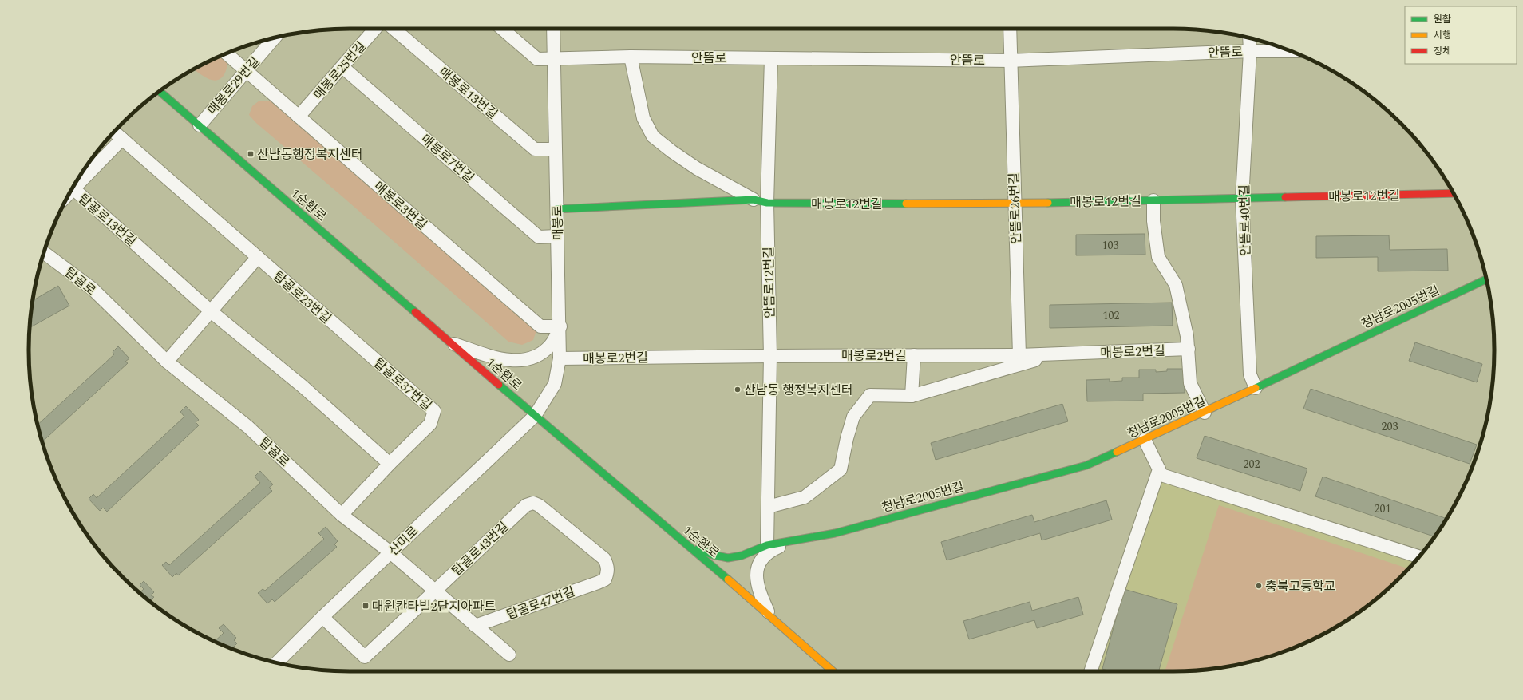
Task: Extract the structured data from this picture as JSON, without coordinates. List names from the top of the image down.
{
  "streets": {
    "street": [
      "안뜸로",
      "매봉로25번길",
      "매봉로29번길",
      "매봉로13번길",
      "매봉로7번길",
      "매봉로12번길",
      "1순환로",
      "매봉로3번길",
      "안뜸로26번길",
      "탑골로13번길",
      "안뜸로40번길",
      "매봉로",
      "탑골로",
      "안뜸로12번길",
      "탑골로23번길",
      "청남로2005번길",
      "매봉로2번길",
      "탑골로37번길",
      "산미로",
      "탑골로43번길",
      "탑골로47번길"
    ]
  },
  "crossings": [
    ["안뜸로", "매봉로12번길"],
    ["안뜸로", "안뜸로26번길"],
    ["안뜸로", "안뜸로40번길"],
    ["안뜸로", "매봉로"],
    ["안뜸로", "안뜸로12번길"],
    ["매봉로25번길", "매봉로7번길"],
    ["매봉로25번길", "매봉로3번길"],
    ["매봉로29번길", "1순환로"],
    ["매봉로29번길", "매봉로3번길"],
    ["매봉로13번길", "매봉로"],
    ["매봉로7번길", "매봉로"],
    ["매봉로12번길", "안뜸로26번길"],
    ["매봉로12번길", "안뜸로40번길"],
    ["매봉로12번길", "매봉로"],
    ["매봉로12번길", "안뜸로12번길"],
    ["1순환로", "매봉로"],
    ["1순환로", "청남로2005번길"],
    ["1순환로", "산미로"],
    ["매봉로3번길", "매봉로"],
    ["안뜸로26번길", "매봉로2번길"],
    ["탑골로13번길", "탑골로23번길"],
    ["안뜸로40번길", "청남로2005번길"],
    ["매봉로", "매봉로2번길"],
    ["매봉로", "산미로"],
    ["탑골로", "탑골로37번길"],
    ["탑골로", "산미로"],
    ["탑골로", "탑골로43번길"],
    ["탑골로", "탑골로47번길"],
    ["안뜸로12번길", "청남로2005번길"],
    ["안뜸로12번길", "매봉로2번길"],
    ["탑골로23번길", "탑골로37번길"],
    ["산미로", "탑골로43번길"],
    ["탑골로43번길", "탑골로47번길"]
  ],
  "places": {
    "transit": ["산남동행정복지센터", "대원칸타빌2단지아파트"],
    "other": ["산남동 행정복지센터", "충북고등학교"]
  },
  "house_numbers": [
    "103",
    "102",
    "203",
    "202",
    "201"
  ],
  "legend": ["원활", "서행", "정체"]
}
